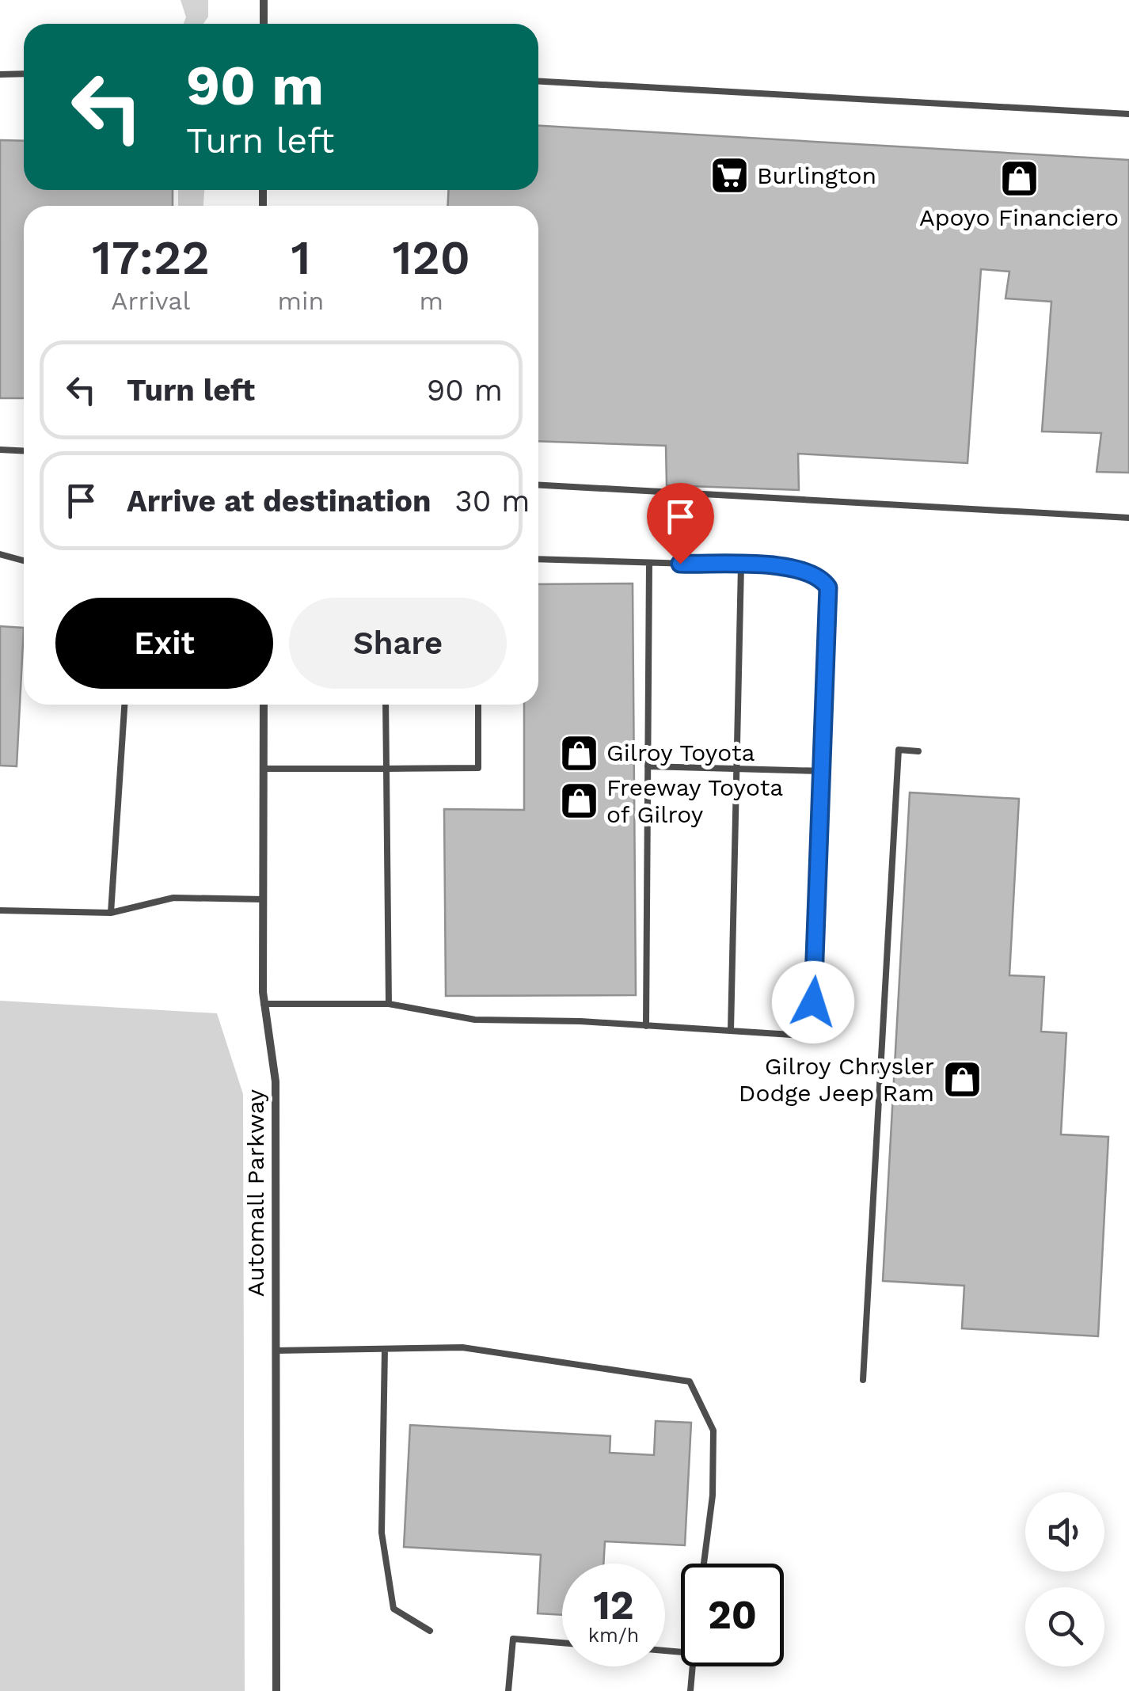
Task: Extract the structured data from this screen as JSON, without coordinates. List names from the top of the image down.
{
  "streets": {
    "street": ["Automall Parkway"]
  },
  "places": {
    "supermarket": ["Burlington"],
    "shop": [
      "Apoyo Financiero",
      "Gilroy Toyota",
      "Freeway Toyota of Gilroy",
      "Gilroy Chrysler Dodge Jeep Ram"
    ]
  },
  "page": {
    "turn": ["90 m", "Turn left"],
    "eta": [
      "17:22",
      "Arrival",
      "1",
      "min",
      "120",
      "m"
    ],
    "list": [
      {
        "name": "Turn left",
        "value": "90 m"
      },
      {
        "name": "Arrive at destination",
        "value": "30 m"
      }
    ],
    "buttons": ["Exit", "Share"],
    "speed": "12 km/h",
    "limit": "20"
  }
}
